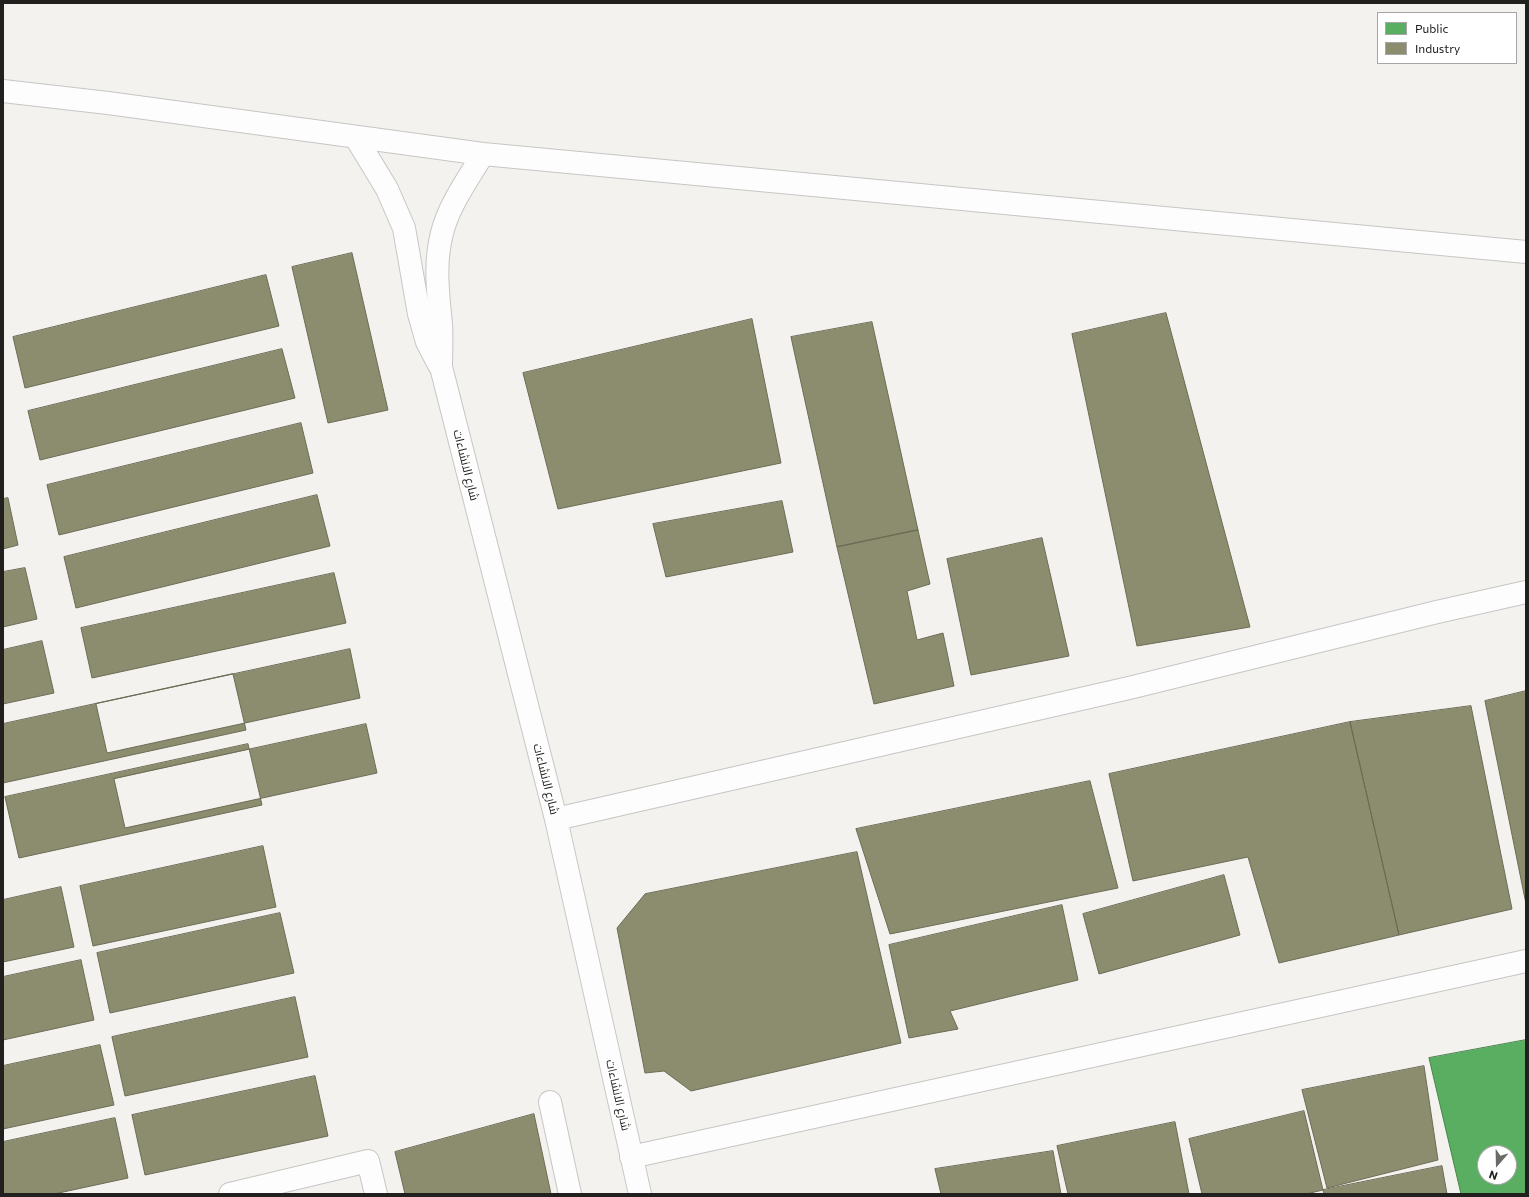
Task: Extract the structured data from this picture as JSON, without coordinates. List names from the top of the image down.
{
  "streets": {
    "street": ["شارع الانشاءات"]
  },
  "legend": ["Public", "Industry"],
  "north": "bottom"
}
